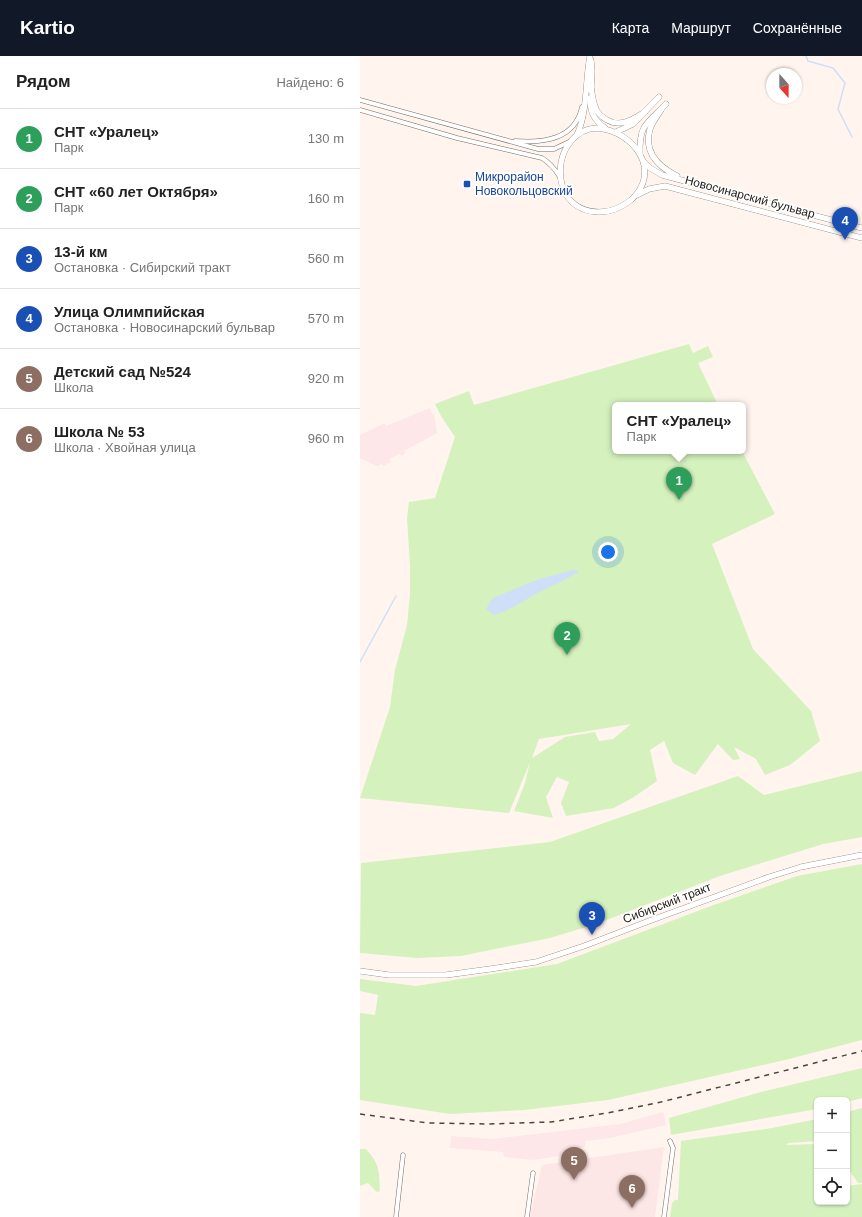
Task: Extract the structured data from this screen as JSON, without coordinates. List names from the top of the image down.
{
  "streets": {
    "street": ["Новосинарский бульвар", "Сибирский тракт"]
  },
  "places": {
    "transit": ["Микрорайон Новокольцовский"]
  },
  "north": "bottom",
  "page": {
    "header": "Kartio",
    "nav": ["Карта", "Маршрут", "Сохранённые"],
    "heading": ["Рядом", "Найдено: 6"],
    "list": [
      {
        "mark": "1",
        "name": "СНТ «Уралец»",
        "note": "Парк",
        "value": "130 m"
      },
      {
        "mark": "2",
        "name": "СНТ «60 лет Октября»",
        "note": "Парк",
        "value": "160 m"
      },
      {
        "mark": "3",
        "name": "13-й км",
        "note": "Остановка · Сибирский тракт",
        "value": "560 m"
      },
      {
        "mark": "4",
        "name": "Улица Олимпийская",
        "note": "Остановка · Новосинарский бульвар",
        "value": "570 m"
      },
      {
        "mark": "5",
        "name": "Детский сад №524",
        "note": "Школа",
        "value": "920 m"
      },
      {
        "mark": "6",
        "name": "Школа № 53",
        "note": "Школа · Хвойная улица",
        "value": "960 m"
      }
    ],
    "pins": [
      "4",
      "1",
      "2",
      "3",
      "5",
      "6"
    ],
    "popup": ["СНТ «Уралец»", "Парк"],
    "map_buttons": ["+", "−"]
  }
}
